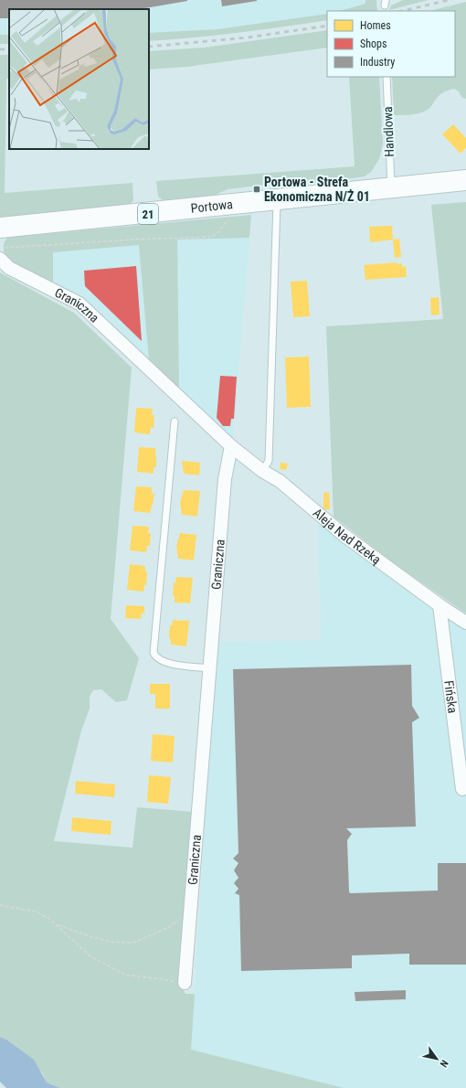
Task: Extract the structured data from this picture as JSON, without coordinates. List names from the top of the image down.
{
  "streets": {
    "main road": ["Portowa", "21"],
    "street": ["Graniczna", "Aleja Nad Rzeką", "Fińska"],
    "lane": ["Handlowa"]
  },
  "crossings": [
    ["Handlowa", "Portowa"],
    ["Graniczna", "Aleja Nad Rzeką"],
    ["Aleja Nad Rzeką", "Fińska"]
  ],
  "places": {
    "transit": ["Portowa - Strefa Ekonomiczna N/Ż 01"]
  },
  "legend": ["Homes", "Shops", "Industry"],
  "north": "bottom right"
}
